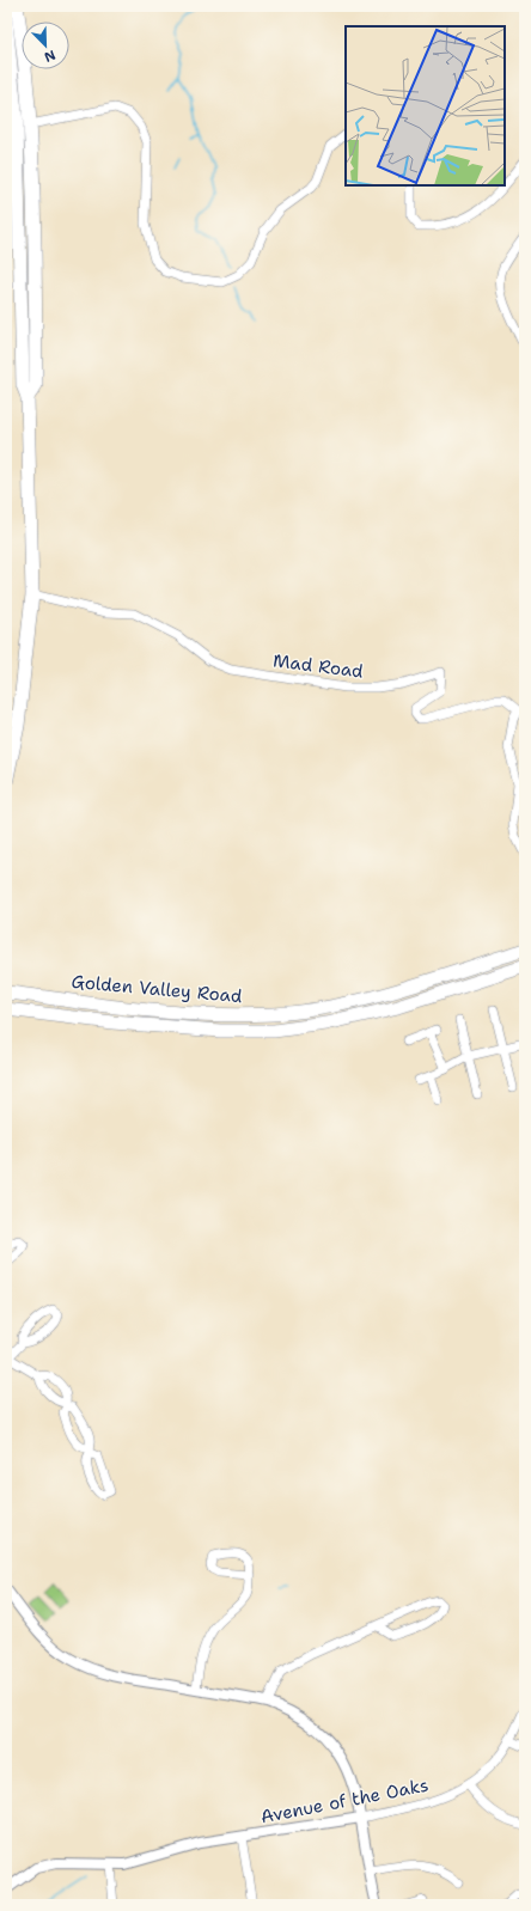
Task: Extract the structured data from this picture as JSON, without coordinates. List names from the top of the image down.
{
  "streets": {
    "main road": ["Golden Valley Road"],
    "street": ["Mad Road", "Avenue of the Oaks"]
  },
  "north": "bottom right"
}
